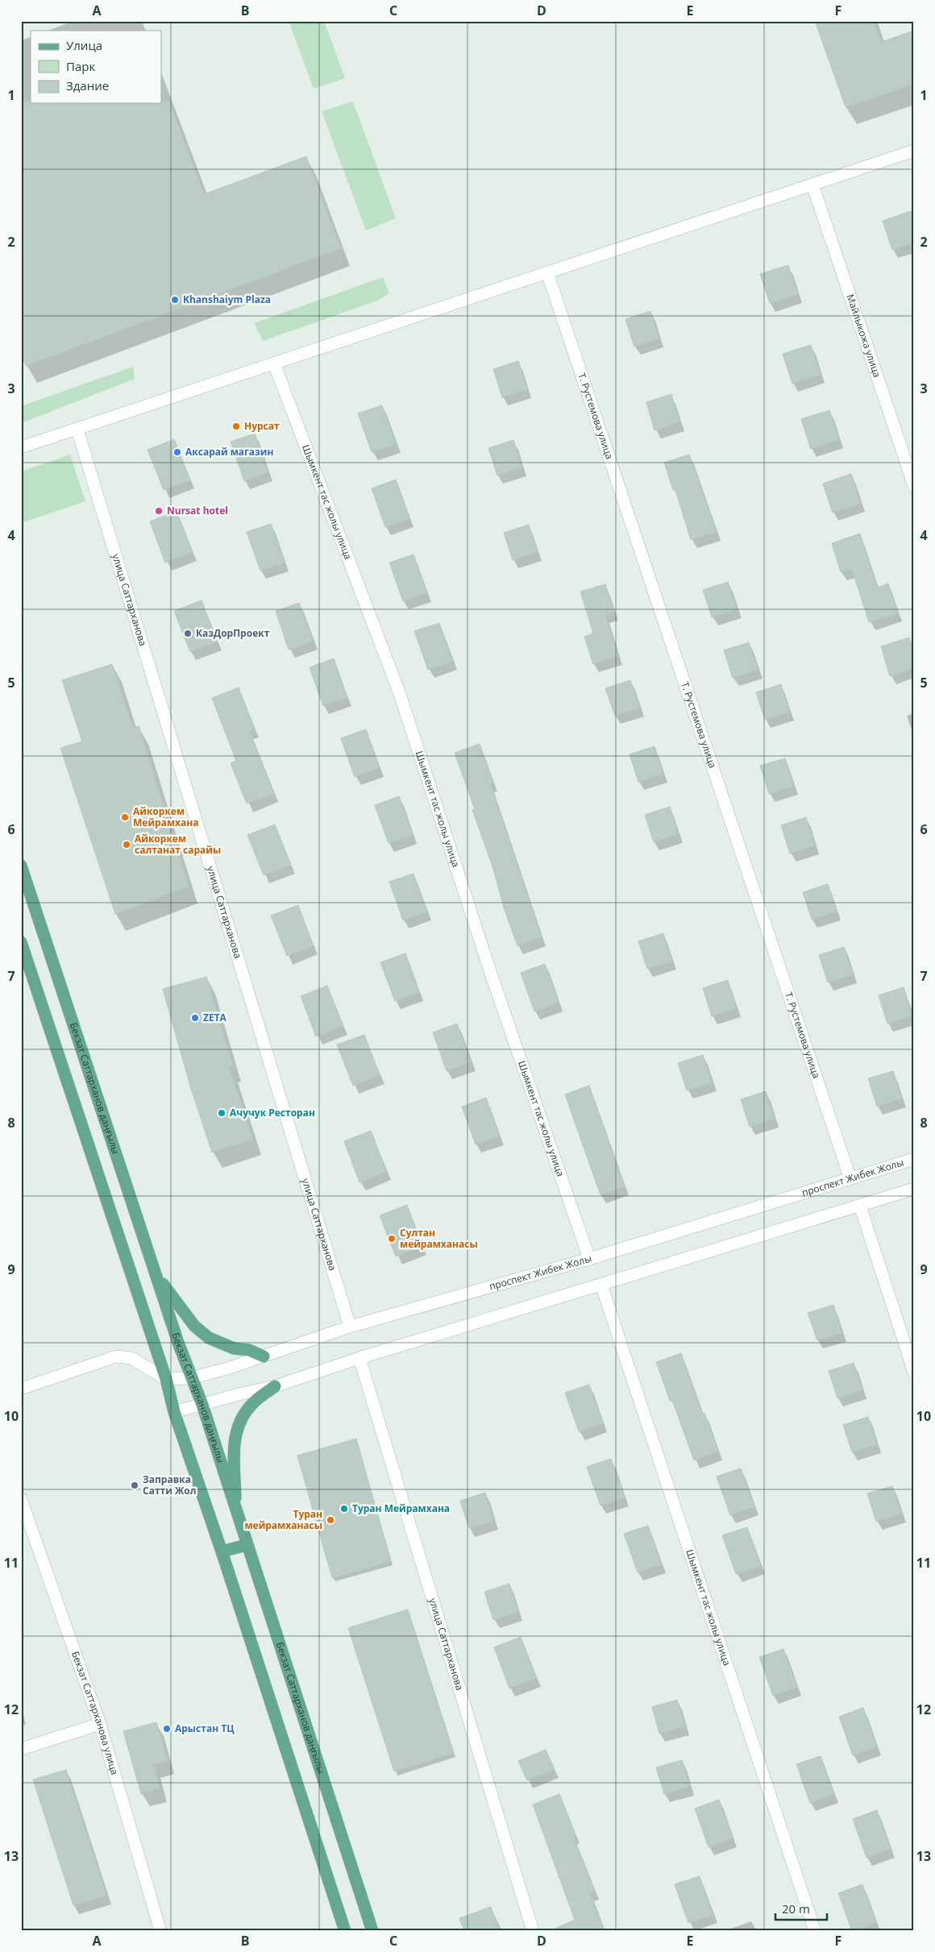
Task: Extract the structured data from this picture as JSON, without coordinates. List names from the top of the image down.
{
  "streets": {
    "main road": ["Бекзат Саттарханов даңғылы"],
    "street": [
      "Майлыкожа улица",
      "Т. Рустемова улица",
      "Шымкент тас жолы улица",
      "улица Саттарханова",
      "проспект Жибек Жолы",
      "Бекзат Саттарханова улица"
    ]
  },
  "crossings": [
    ["Т. Рустемова улица", "проспект Жибек Жолы"],
    ["Шымкент тас жолы улица", "проспект Жибек Жолы"],
    ["улица Саттарханова", "проспект Жибек Жолы"],
    ["Бекзат Саттарханов даңғылы", "проспект Жибек Жолы"]
  ],
  "places": [
    "Khanshaiym Plaza",
    "Нурсат",
    "Аксарай магазин",
    "Nursat hotel",
    "КазДорПроект",
    "Айкоркем Мейрамхана",
    "Айкоркем салтанат сарайы",
    "ZETA",
    "Ачучук Ресторан",
    "Султан мейрамханасы",
    "Заправка Сатти Жол",
    "Туран Мейрамхана",
    "Туран мейрамханасы",
    "Арыстан ТЦ"
  ],
  "legend": ["Улица", "Парк", "Здание"],
  "scale_bar": "20 m",
  "grid": {
    "columns": [
      "A",
      "B",
      "C",
      "D",
      "E",
      "F"
    ],
    "rows": [
      "1",
      "2",
      "3",
      "4",
      "5",
      "6",
      "7",
      "8",
      "9",
      "10",
      "11",
      "12",
      "13"
    ]
  }
}
